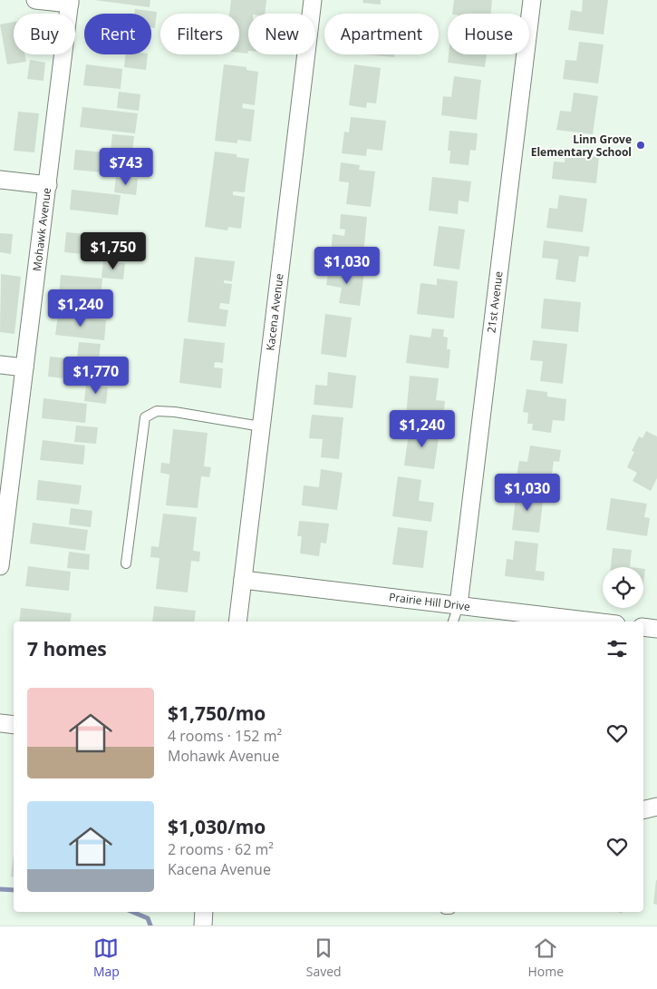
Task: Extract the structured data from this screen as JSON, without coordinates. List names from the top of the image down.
{
  "streets": {
    "street": [
      "Mohawk Avenue",
      "21st Avenue",
      "Kacena Avenue",
      "Prairie Hill Drive"
    ]
  },
  "crossings": [
    ["21st Avenue", "Prairie Hill Drive"],
    ["Kacena Avenue", "Prairie Hill Drive"]
  ],
  "places": ["Linn Grove Elementary School"],
  "page": {
    "chip": [
      "Buy",
      "Rent",
      "Filters",
      "New",
      "Apartment",
      "House"
    ],
    "price": [
      "$743",
      "$1,750",
      "$1,030",
      "$1,240",
      "$1,770",
      "$1,240",
      "$1,030"
    ],
    "heading": "7 homes",
    "list": [
      {
        "name": "$1,750/mo",
        "note": "4 rooms · 152 m² · Mohawk Avenue"
      },
      {
        "name": "$1,030/mo",
        "note": "2 rooms · 62 m² · Kacena Avenue"
      }
    ],
    "tabs": ["Map", "Saved", "Home"]
  }
}
